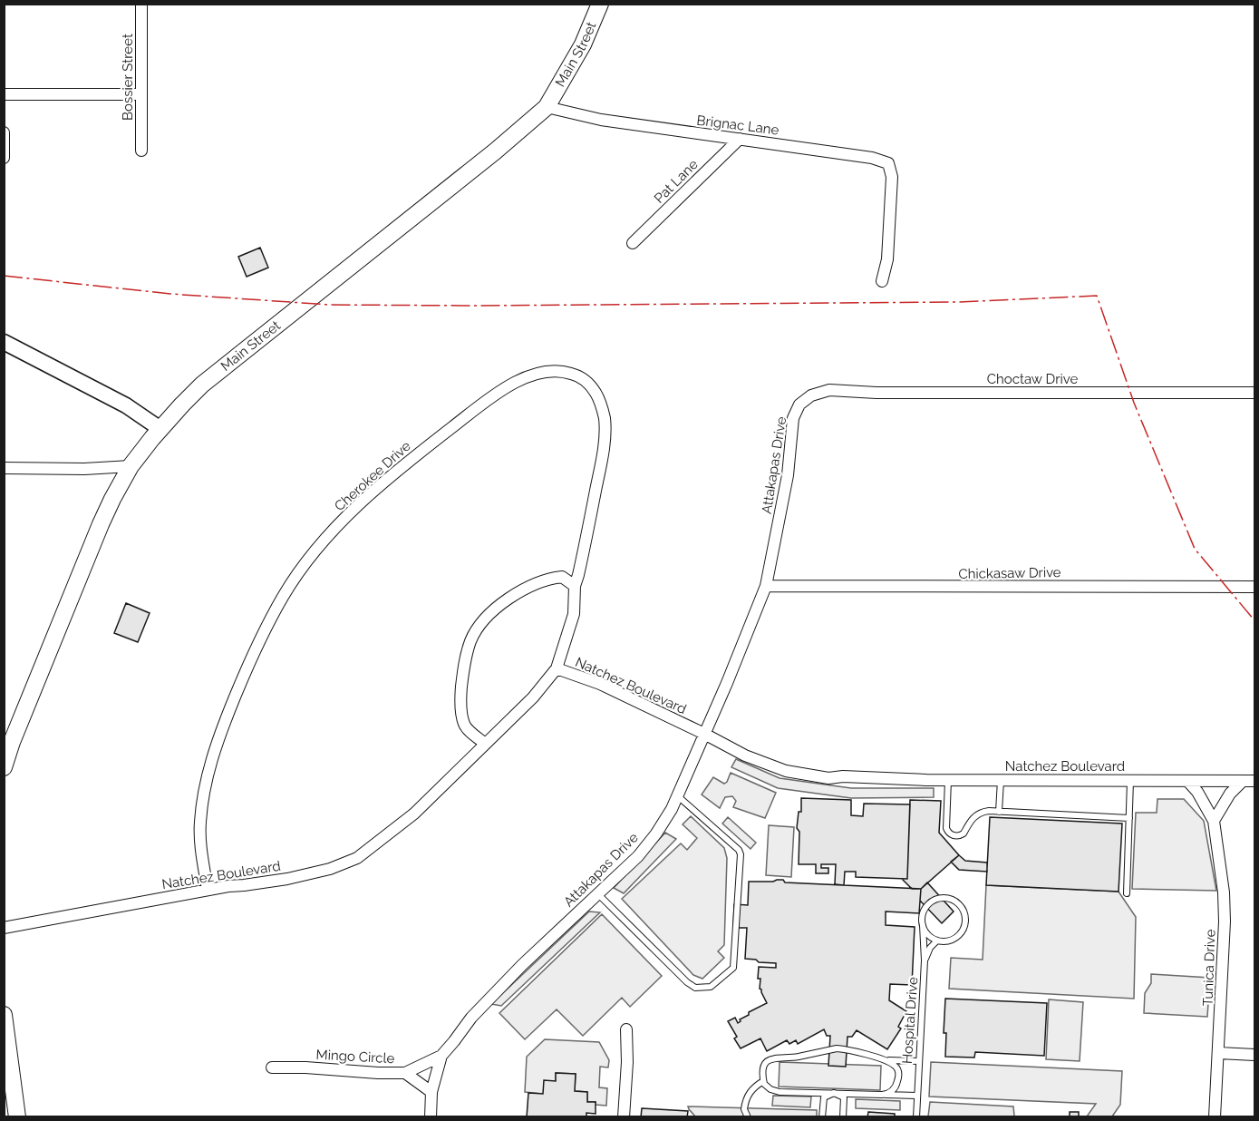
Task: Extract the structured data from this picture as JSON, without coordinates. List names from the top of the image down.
{
  "streets": {
    "main road": ["Main Street"],
    "street": [
      "Bossier Street",
      "Brignac Lane",
      "Pat Lane",
      "Choctaw Drive",
      "Attakapas Drive",
      "Cherokee Drive",
      "Chickasaw Drive",
      "Natchez Boulevard",
      "Tunica Drive",
      "Mingo Circle"
    ],
    "lane": ["Hospital Drive"]
  },
  "crossings": [
    ["Main Street", "Brignac Lane"],
    ["Brignac Lane", "Pat Lane"],
    ["Choctaw Drive", "Attakapas Drive"],
    ["Attakapas Drive", "Chickasaw Drive"],
    ["Attakapas Drive", "Natchez Boulevard"],
    ["Attakapas Drive", "Mingo Circle"],
    ["Cherokee Drive", "Natchez Boulevard"],
    ["Natchez Boulevard", "Tunica Drive"]
  ]
}
